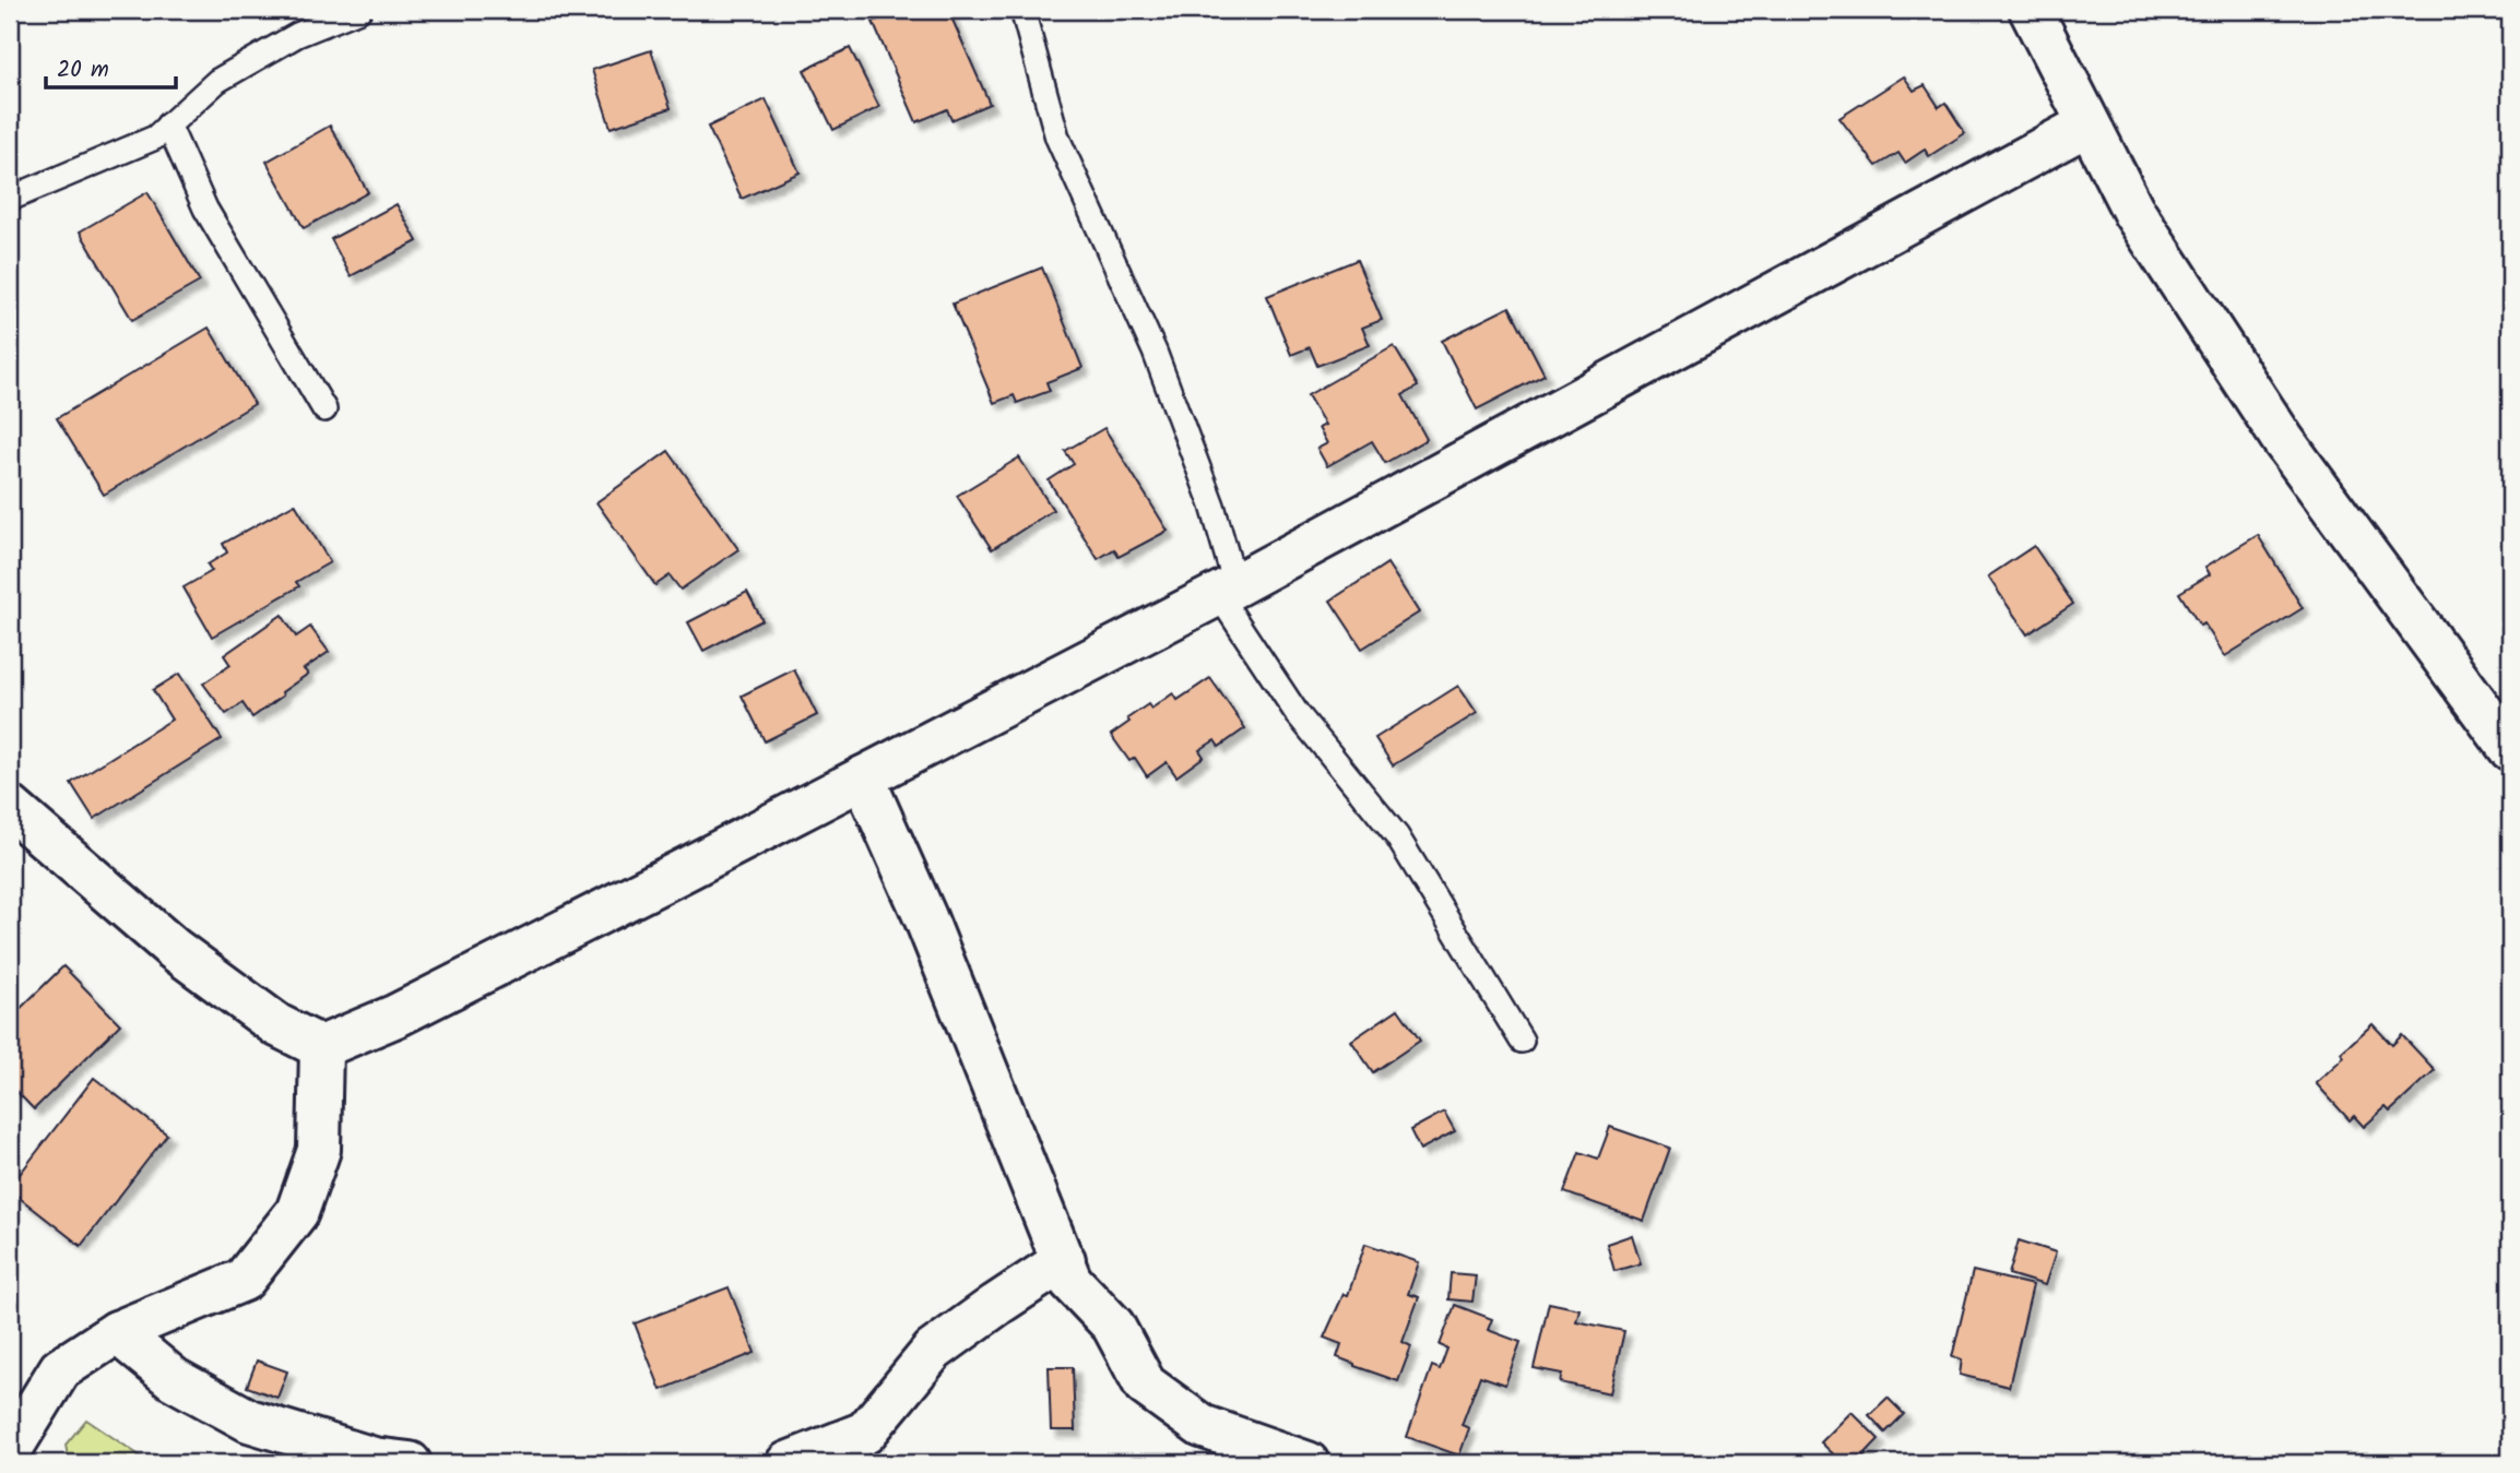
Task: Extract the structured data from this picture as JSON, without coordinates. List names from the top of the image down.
{
  "scale_bar": "20 m"
}
